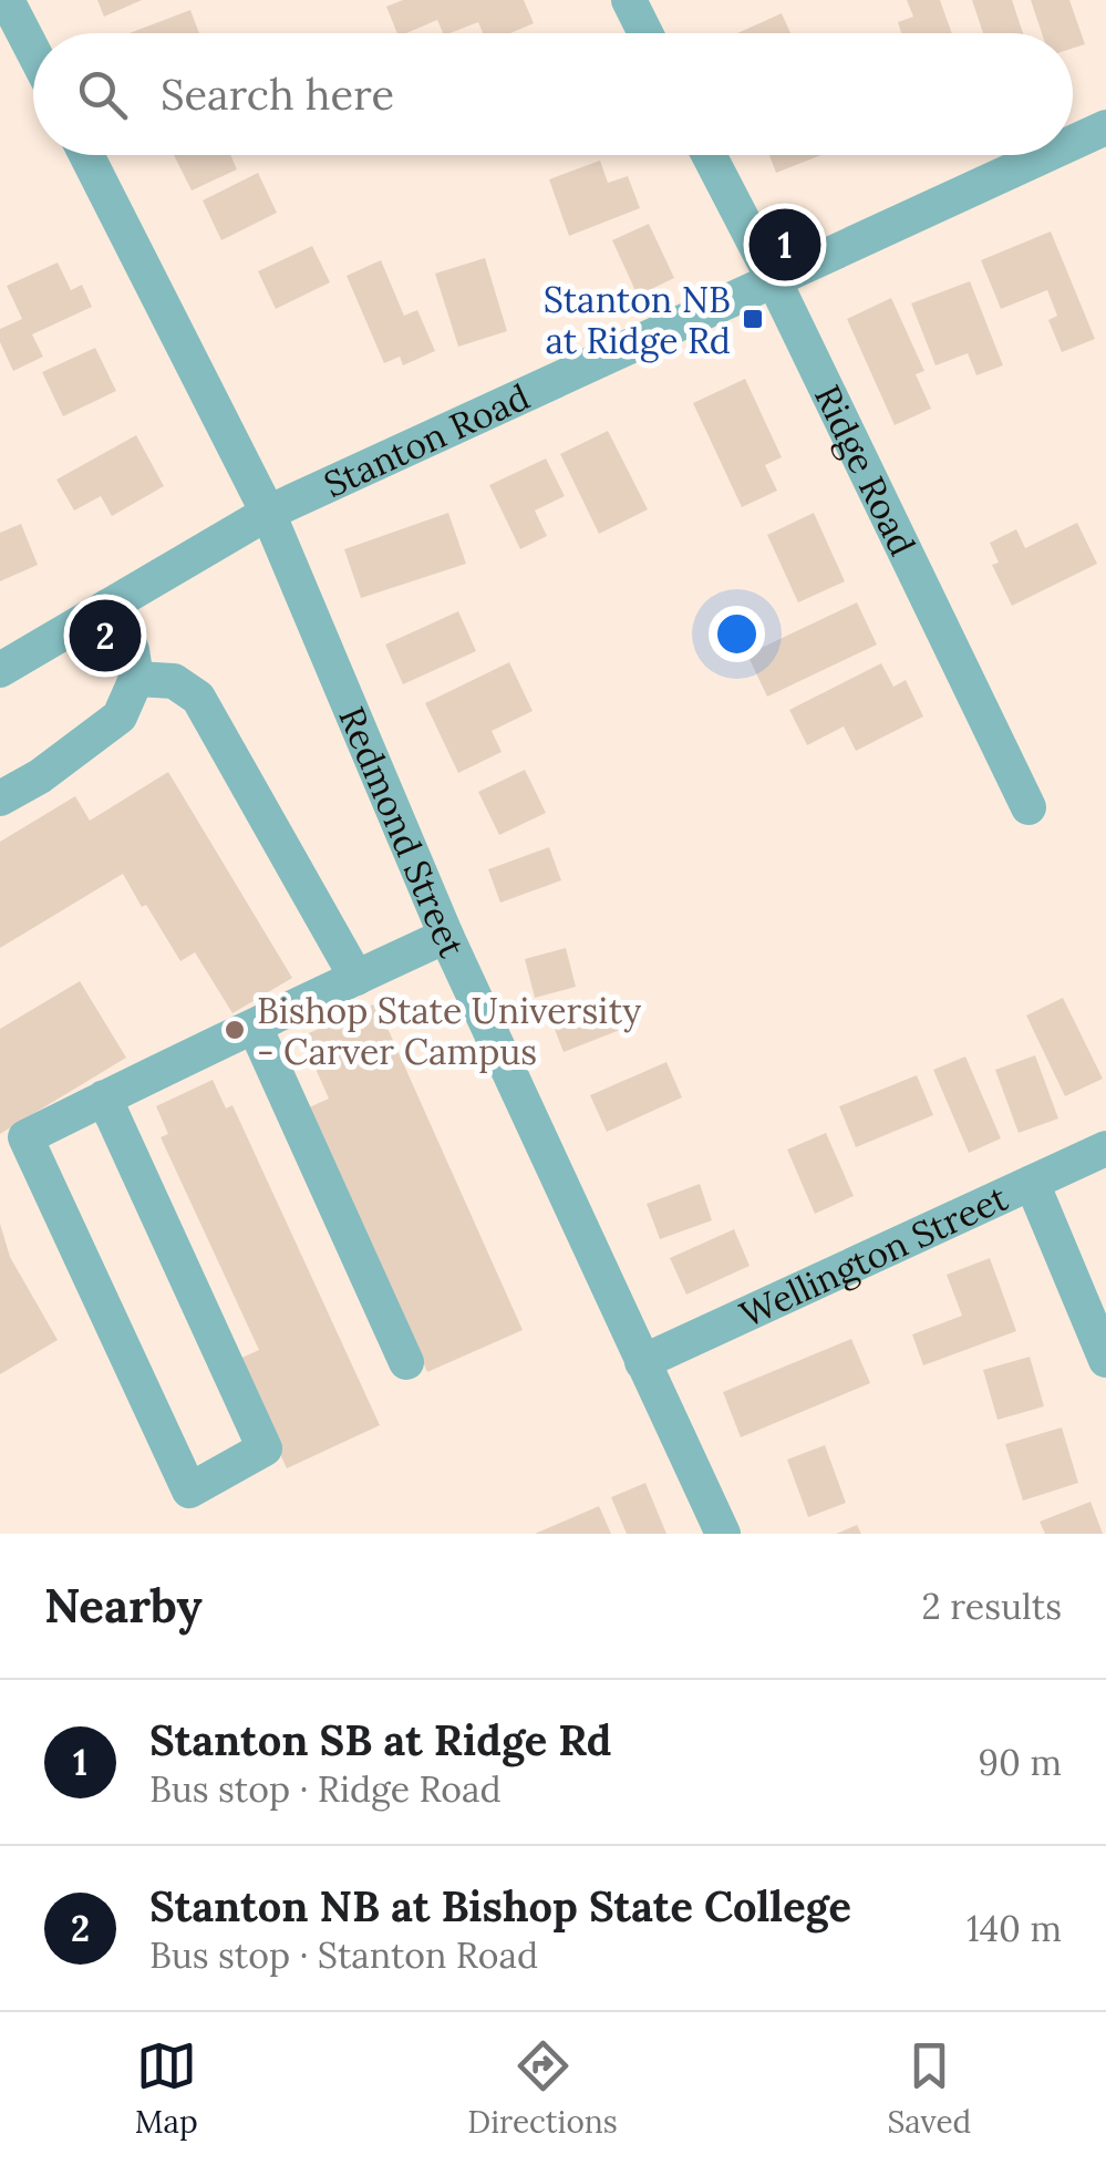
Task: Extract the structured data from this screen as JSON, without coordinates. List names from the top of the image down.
{
  "streets": {
    "street": [
      "Stanton Road",
      "Ridge Road",
      "Redmond Street",
      "Wellington Street"
    ]
  },
  "crossings": [
    ["Stanton Road", "Ridge Road"],
    ["Stanton Road", "Redmond Street"],
    ["Redmond Street", "Wellington Street"]
  ],
  "places": {
    "transit": ["Stanton NB at Ridge Rd"],
    "other": ["Bishop State University - Carver Campus"]
  },
  "page": {
    "search": "Search here",
    "pins": ["1", "2"],
    "heading": ["Nearby", "2 results"],
    "list": [
      {
        "mark": "1",
        "name": "Stanton SB at Ridge Rd",
        "note": "Bus stop · Ridge Road",
        "value": "90 m"
      },
      {
        "mark": "2",
        "name": "Stanton NB at Bishop State College",
        "note": "Bus stop · Stanton Road",
        "value": "140 m"
      }
    ],
    "nav": ["Map", "Directions", "Saved"]
  }
}
